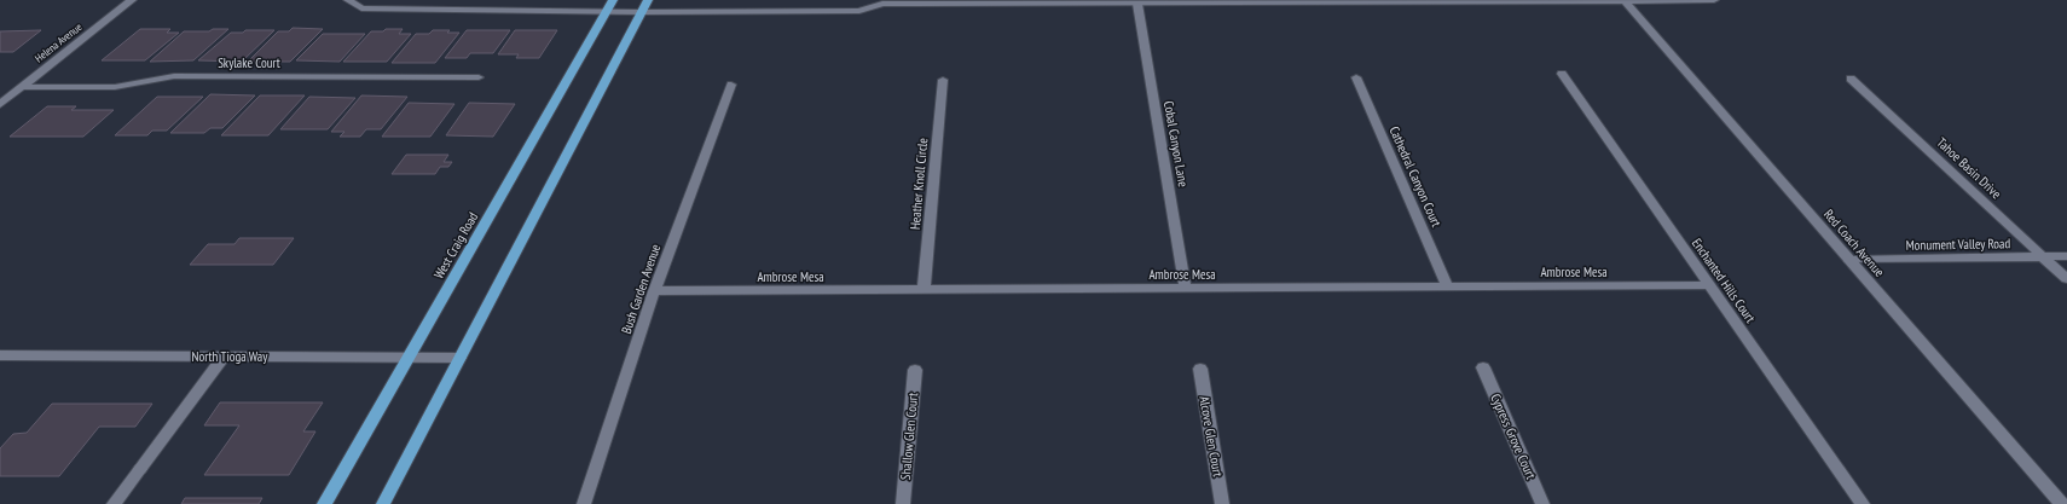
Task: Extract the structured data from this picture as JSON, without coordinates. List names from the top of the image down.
{
  "streets": {
    "main road": ["West Craig Road"],
    "street": [
      "Helena Avenue",
      "Skylake Court",
      "Cobal Canyon Lane",
      "Tahoe Basin Drive",
      "Cathedral Canyon Court",
      "Heather Knoll Circle",
      "Red Coach Avenue",
      "Monument Valley Road",
      "Ambrose Mesa",
      "Enchanted Hills Court",
      "Bush Garden Avenue",
      "North Tioga Way",
      "Shallow Glen Court",
      "Alcove Glen Court",
      "Cypress Grove Court"
    ]
  },
  "crossings": [
    ["Helena Avenue", "Skylake Court"],
    ["Cobal Canyon Lane", "Ambrose Mesa"],
    ["Tahoe Basin Drive", "Monument Valley Road"],
    ["Cathedral Canyon Court", "Ambrose Mesa"],
    ["Heather Knoll Circle", "Ambrose Mesa"],
    ["Red Coach Avenue", "Monument Valley Road"],
    ["West Craig Road", "North Tioga Way"],
    ["Ambrose Mesa", "Enchanted Hills Court"],
    ["Ambrose Mesa", "Bush Garden Avenue"]
  ]
}
